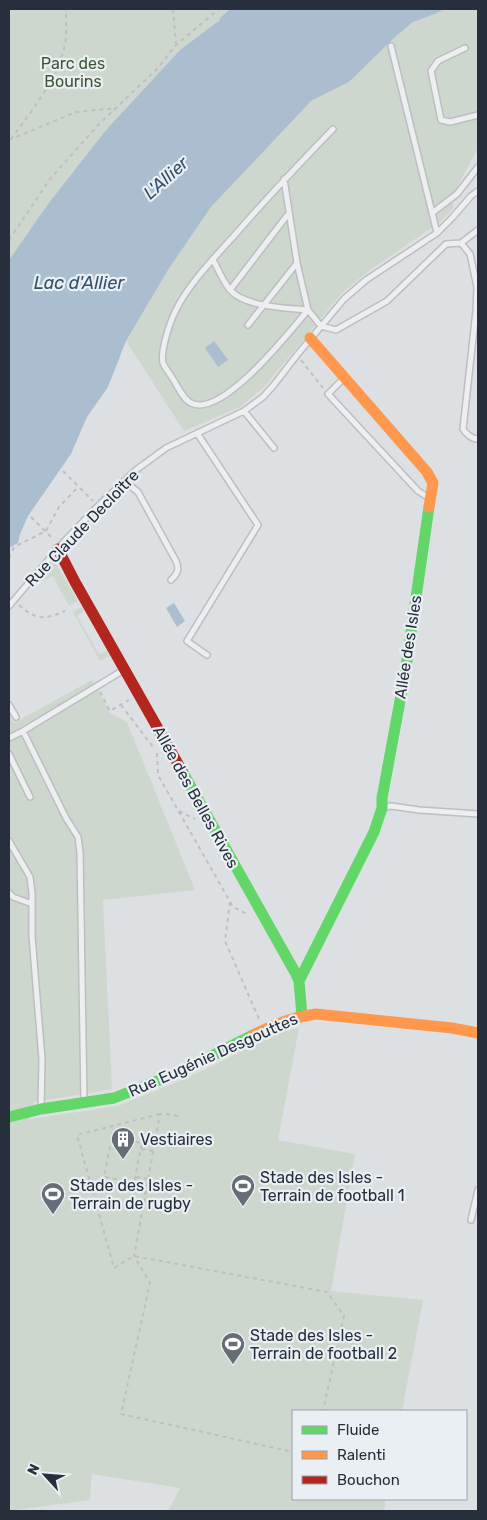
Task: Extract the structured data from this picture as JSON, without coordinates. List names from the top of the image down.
{
  "streets": {
    "street": ["Allée des Isles", "Allée des Belles Rives", "Rue Eugénie Desgouttes"],
    "lane": ["Rue Claude Decloître"]
  },
  "crossings": [
    ["Rue Claude Decloître", "Allée des Isles"],
    ["Rue Claude Decloître", "Allée des Belles Rives"],
    ["Allée des Isles", "Allée des Belles Rives"],
    ["Allée des Belles Rives", "Rue Eugénie Desgouttes"]
  ],
  "water": ["L'Allier", "Lac d'Allier"],
  "parks": ["Parc des Bourins"],
  "places": {
    "building": ["Vestiaires"],
    "sports": ["Stade des Isles - Terrain de football 1", "Stade des Isles - Terrain de rugby", "Stade des Isles - Terrain de football 2"]
  },
  "legend": ["Fluide", "Ralenti", "Bouchon"],
  "north": "top left"
}
